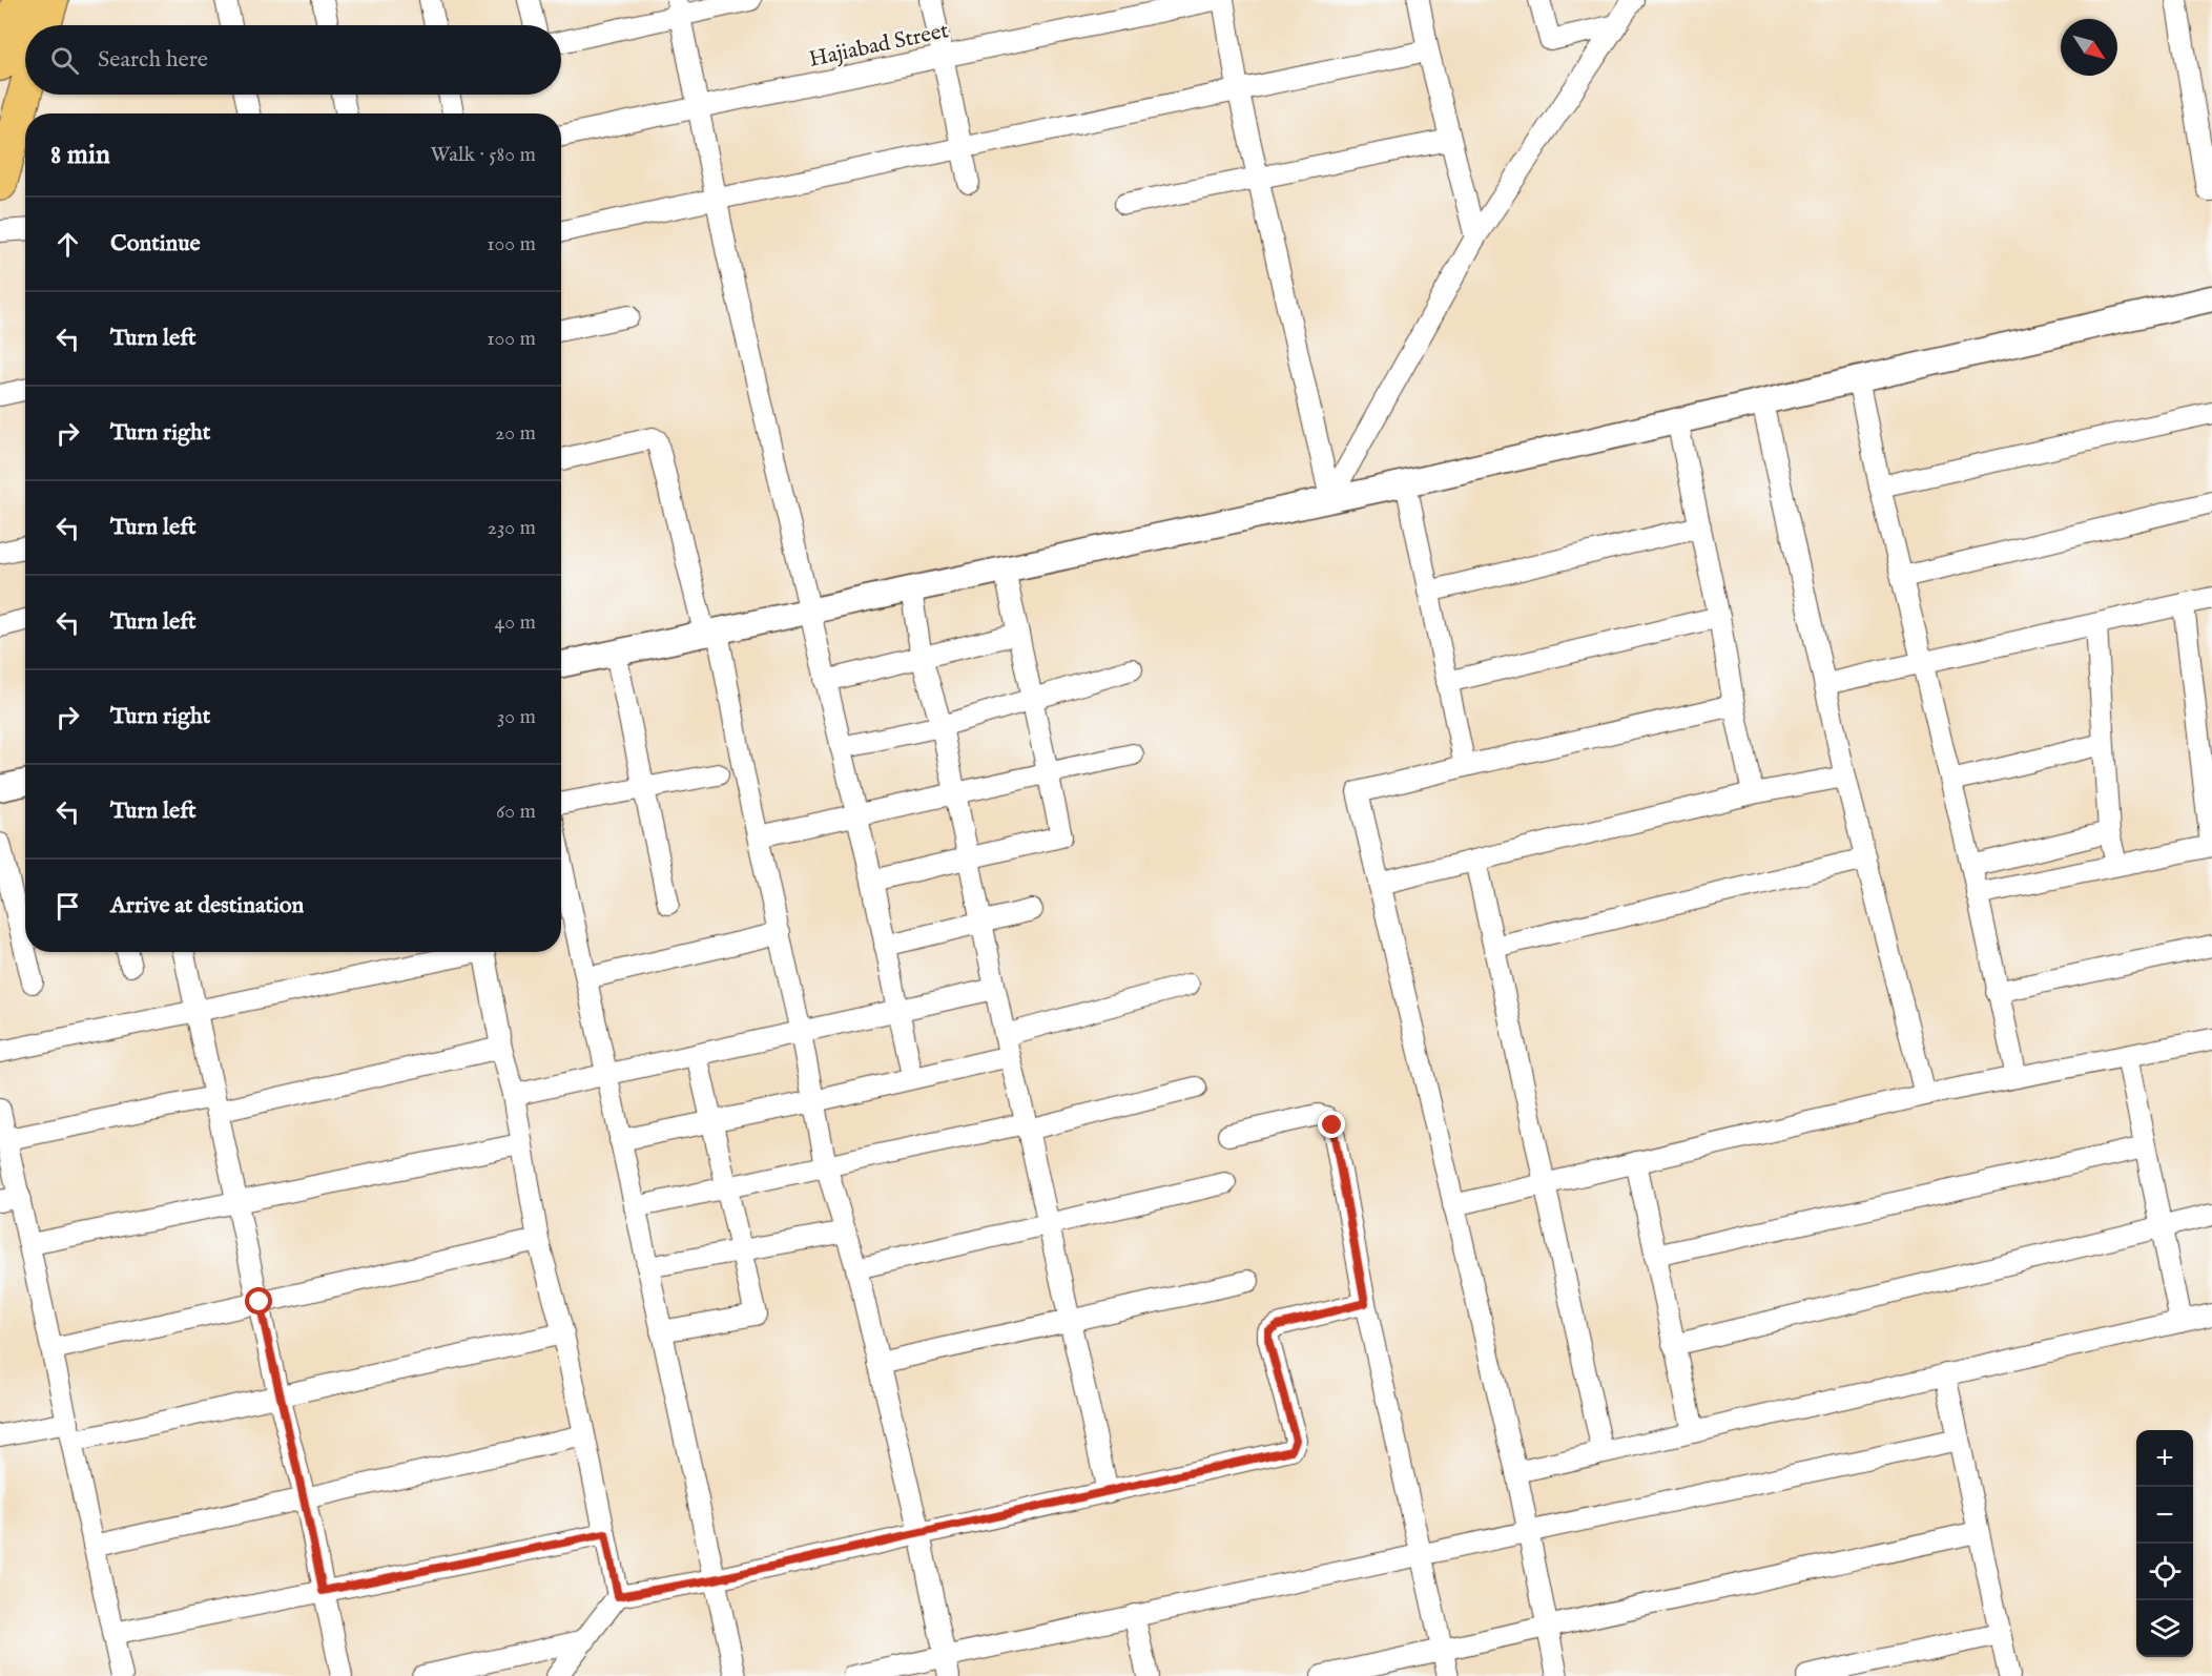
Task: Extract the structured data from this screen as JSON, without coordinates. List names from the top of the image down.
{
  "streets": {
    "street": ["Hajiabad Street"]
  },
  "north": "bottom right",
  "page": {
    "search": "Search here",
    "heading": ["8 min", "Walk · 580 m"],
    "list": [
      ["Continue", "100 m"],
      ["Turn left", "100 m"],
      ["Turn right", "20 m"],
      ["Turn left", "230 m"],
      ["Turn left", "40 m"],
      ["Turn right", "30 m"],
      ["Turn left", "60 m"],
      "Arrive at destination"
    ],
    "map_buttons": ["+", "−"]
  }
}
